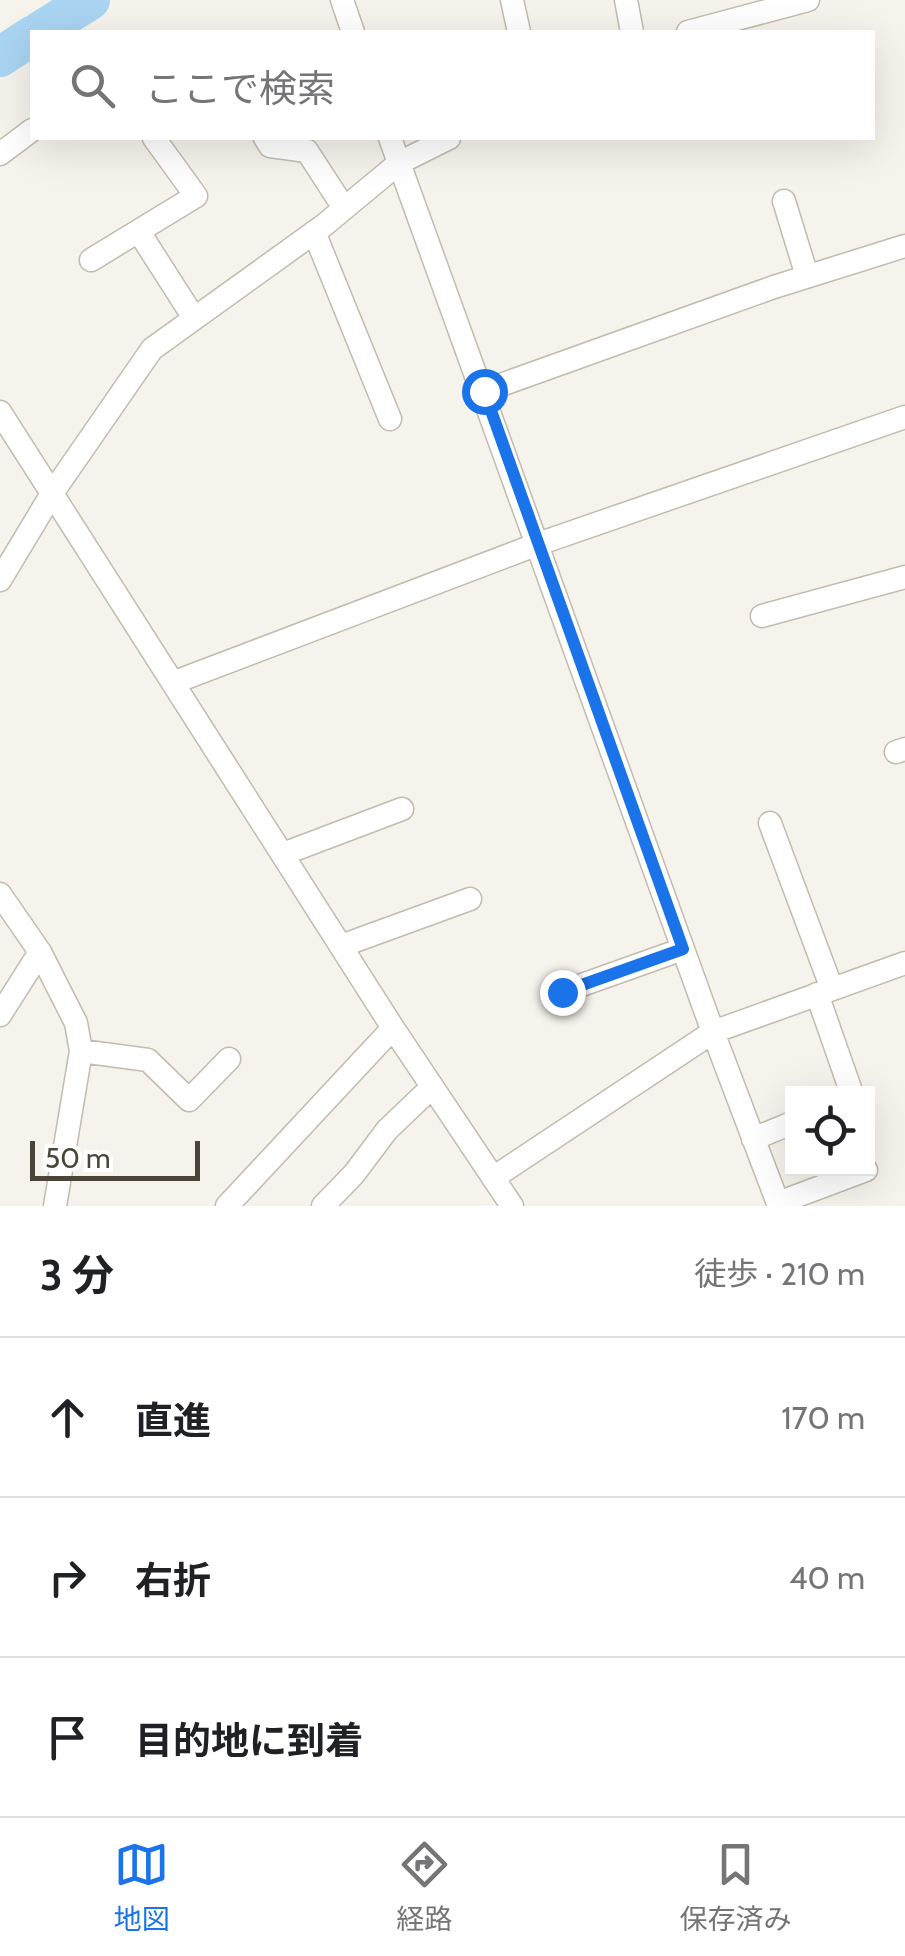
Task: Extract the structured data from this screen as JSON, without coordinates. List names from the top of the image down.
{
  "scale_bar": "50 m",
  "page": {
    "search": "ここで検索",
    "scale": "50 m",
    "heading": ["3 分", "徒歩 · 210 m"],
    "list": [
      ["直進", "170 m"],
      ["右折", "40 m"],
      "目的地に到着"
    ],
    "nav": ["地図", "経路", "保存済み"]
  }
}
